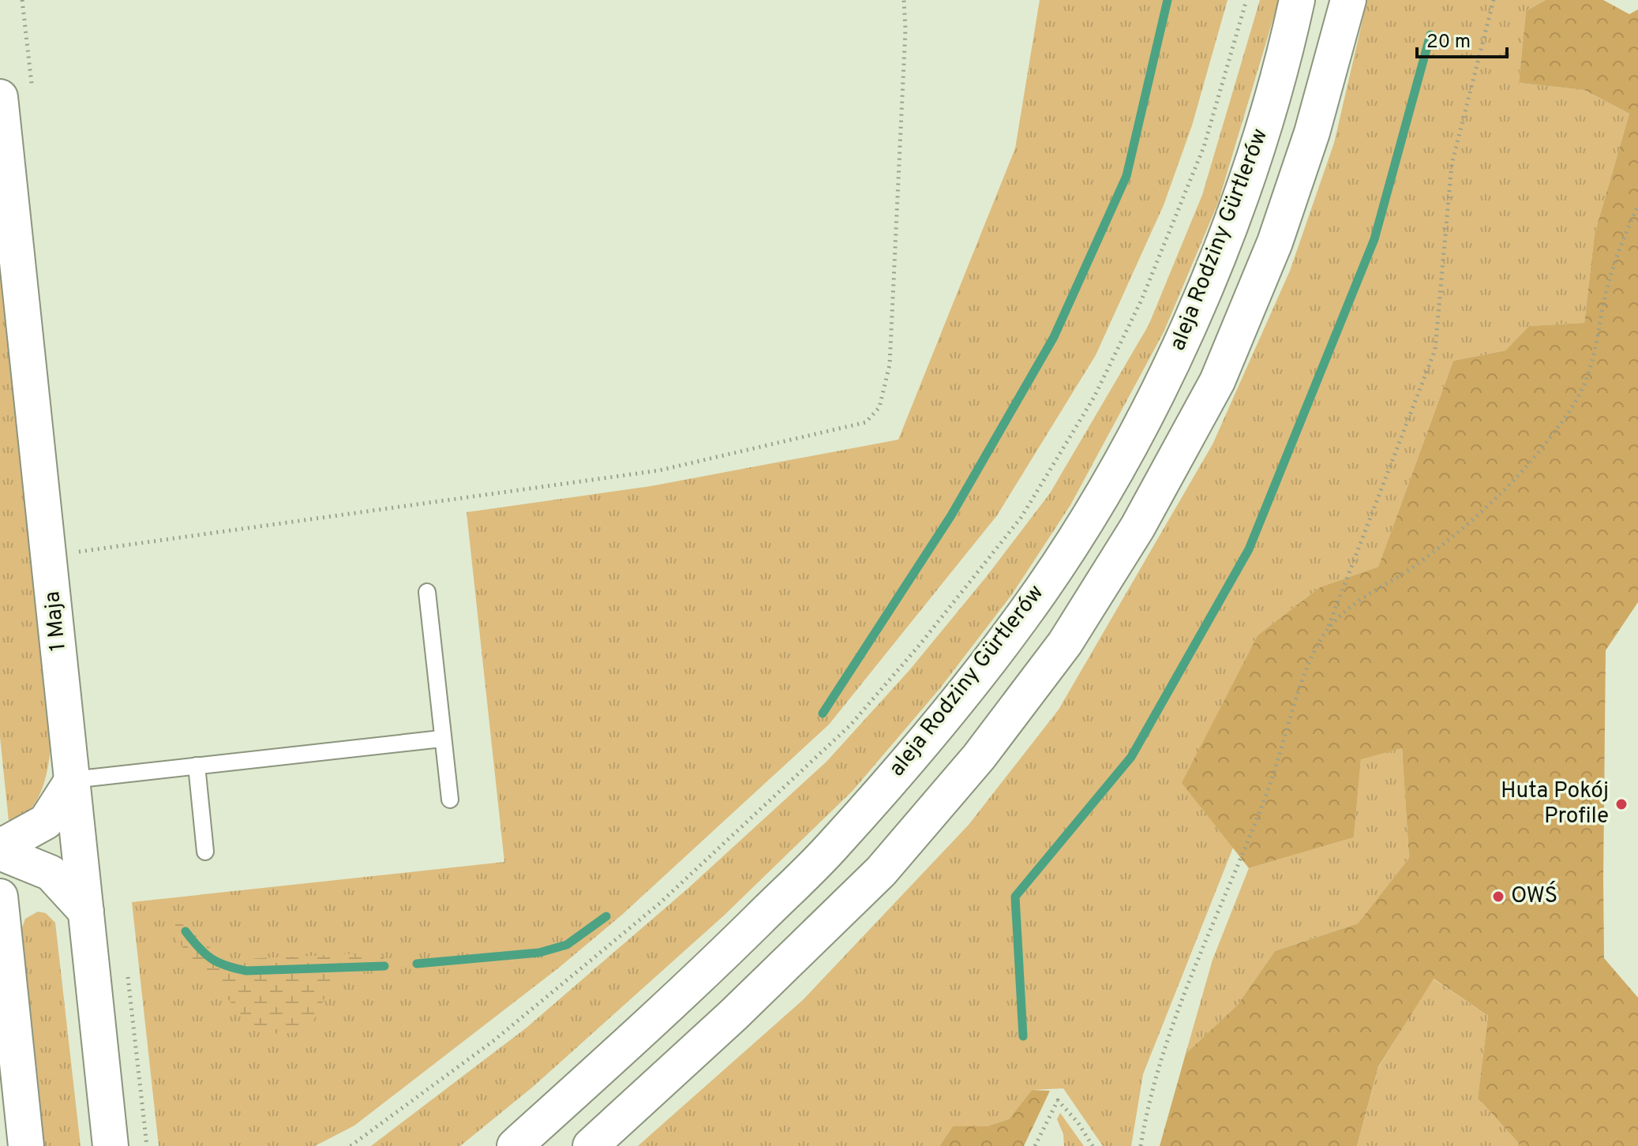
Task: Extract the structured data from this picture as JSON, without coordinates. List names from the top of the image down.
{
  "streets": {
    "main road": ["aleja Rodziny Gürtlerów", "1 Maja"]
  },
  "places": ["Huta Pokój Profile", "OWŚ"],
  "scale_bar": "20 m"
}
